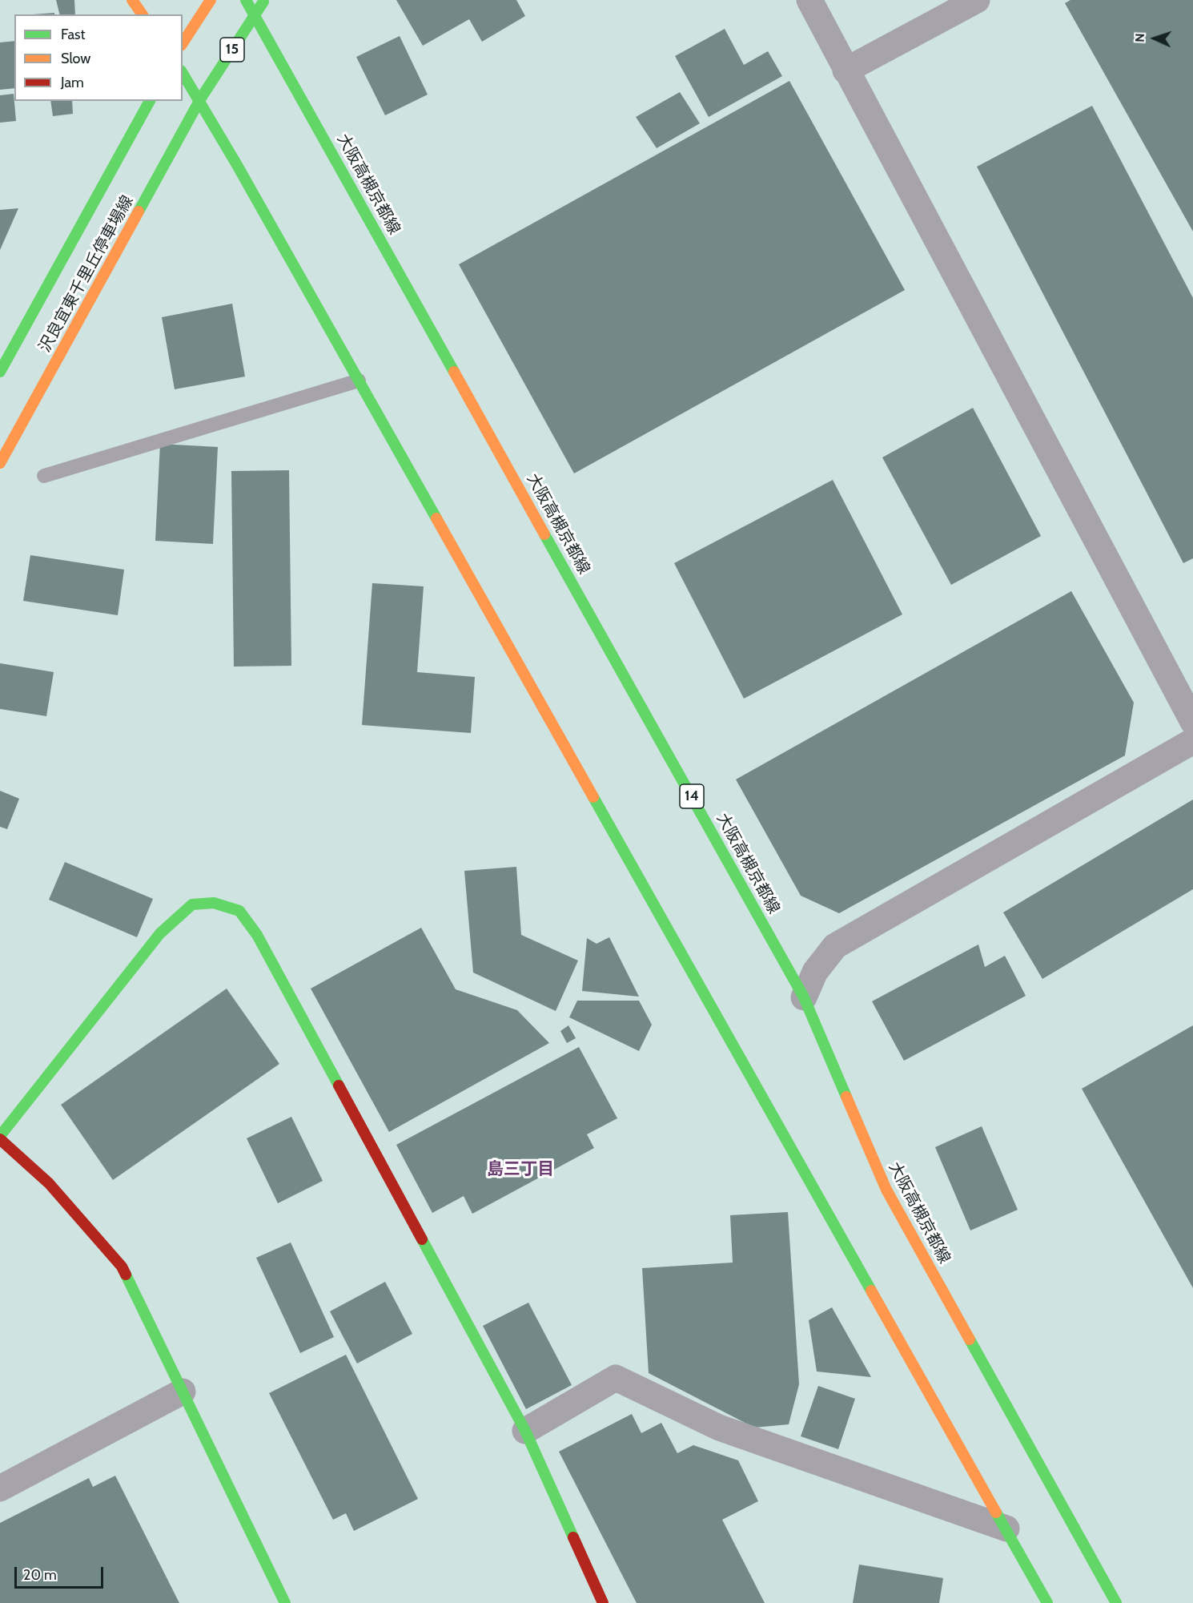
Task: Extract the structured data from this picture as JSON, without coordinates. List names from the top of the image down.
{
  "streets": {
    "main road": [
      "15",
      "大阪高槻京都線",
      "沢良宜東千里丘停車場線",
      "14"
    ]
  },
  "crossings": [
    ["15", "大阪高槻京都線"],
    ["15", "沢良宜東千里丘停車場線"]
  ],
  "districts": ["島三丁目"],
  "legend": ["Fast", "Slow", "Jam"],
  "scale_bar": "20 m",
  "north": "left"
}
